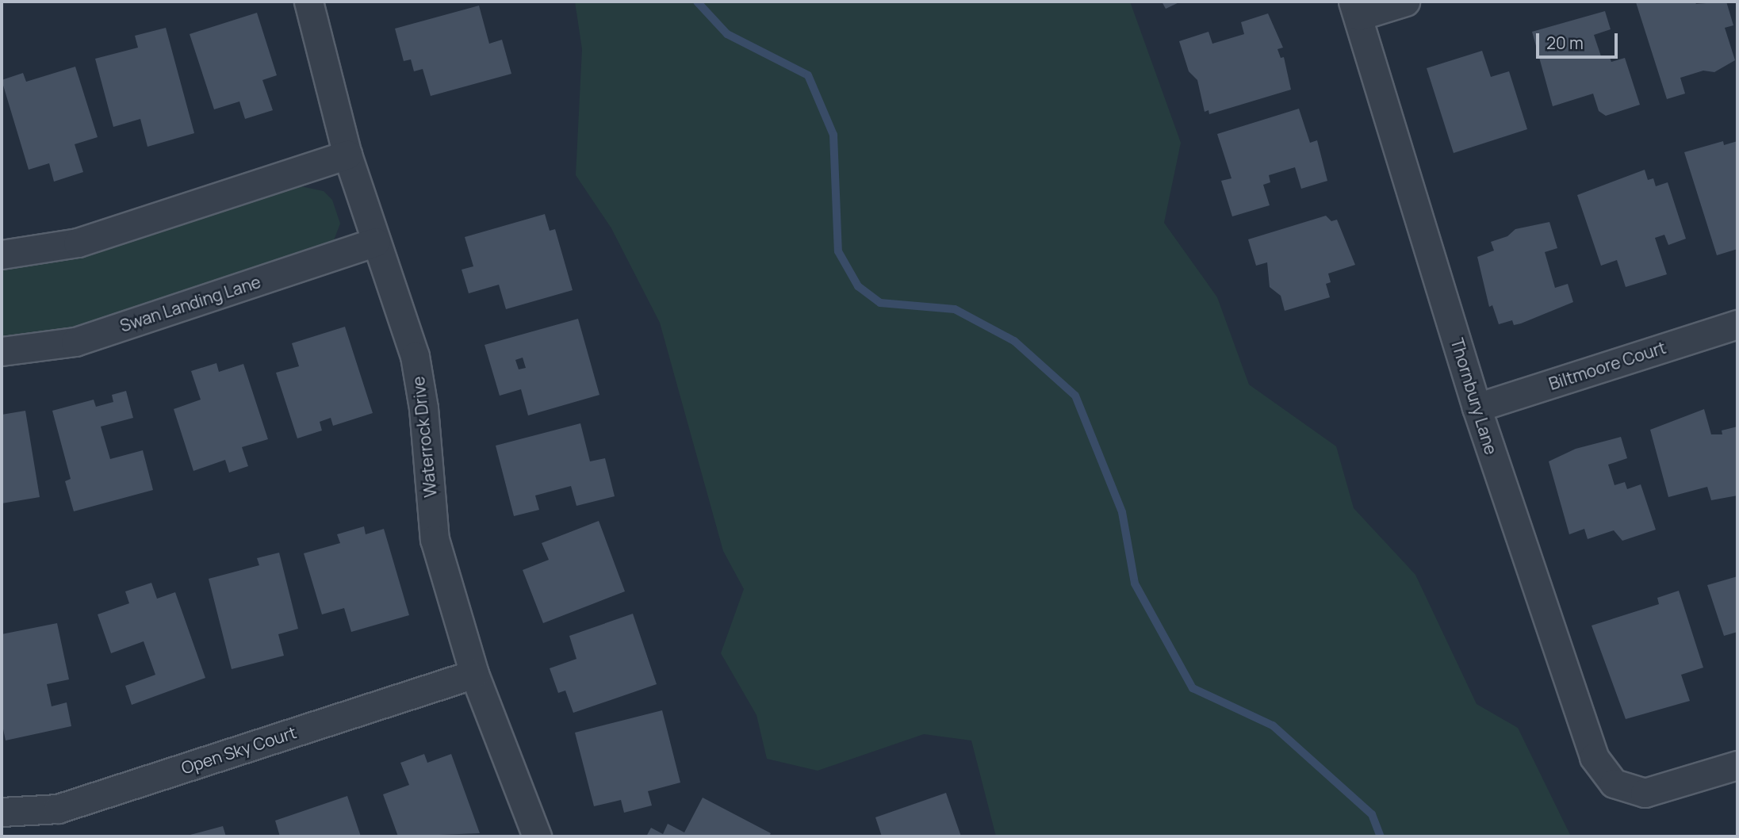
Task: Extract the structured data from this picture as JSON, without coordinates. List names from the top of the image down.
{
  "streets": {
    "street": [
      "Swan Landing Lane",
      "Biltmoore Court",
      "Thornbury Lane",
      "Waterrock Drive",
      "Open Sky Court"
    ]
  },
  "crossings": [
    ["Swan Landing Lane", "Waterrock Drive"],
    ["Biltmoore Court", "Thornbury Lane"],
    ["Waterrock Drive", "Open Sky Court"]
  ],
  "scale_bar": "20 m"
}
